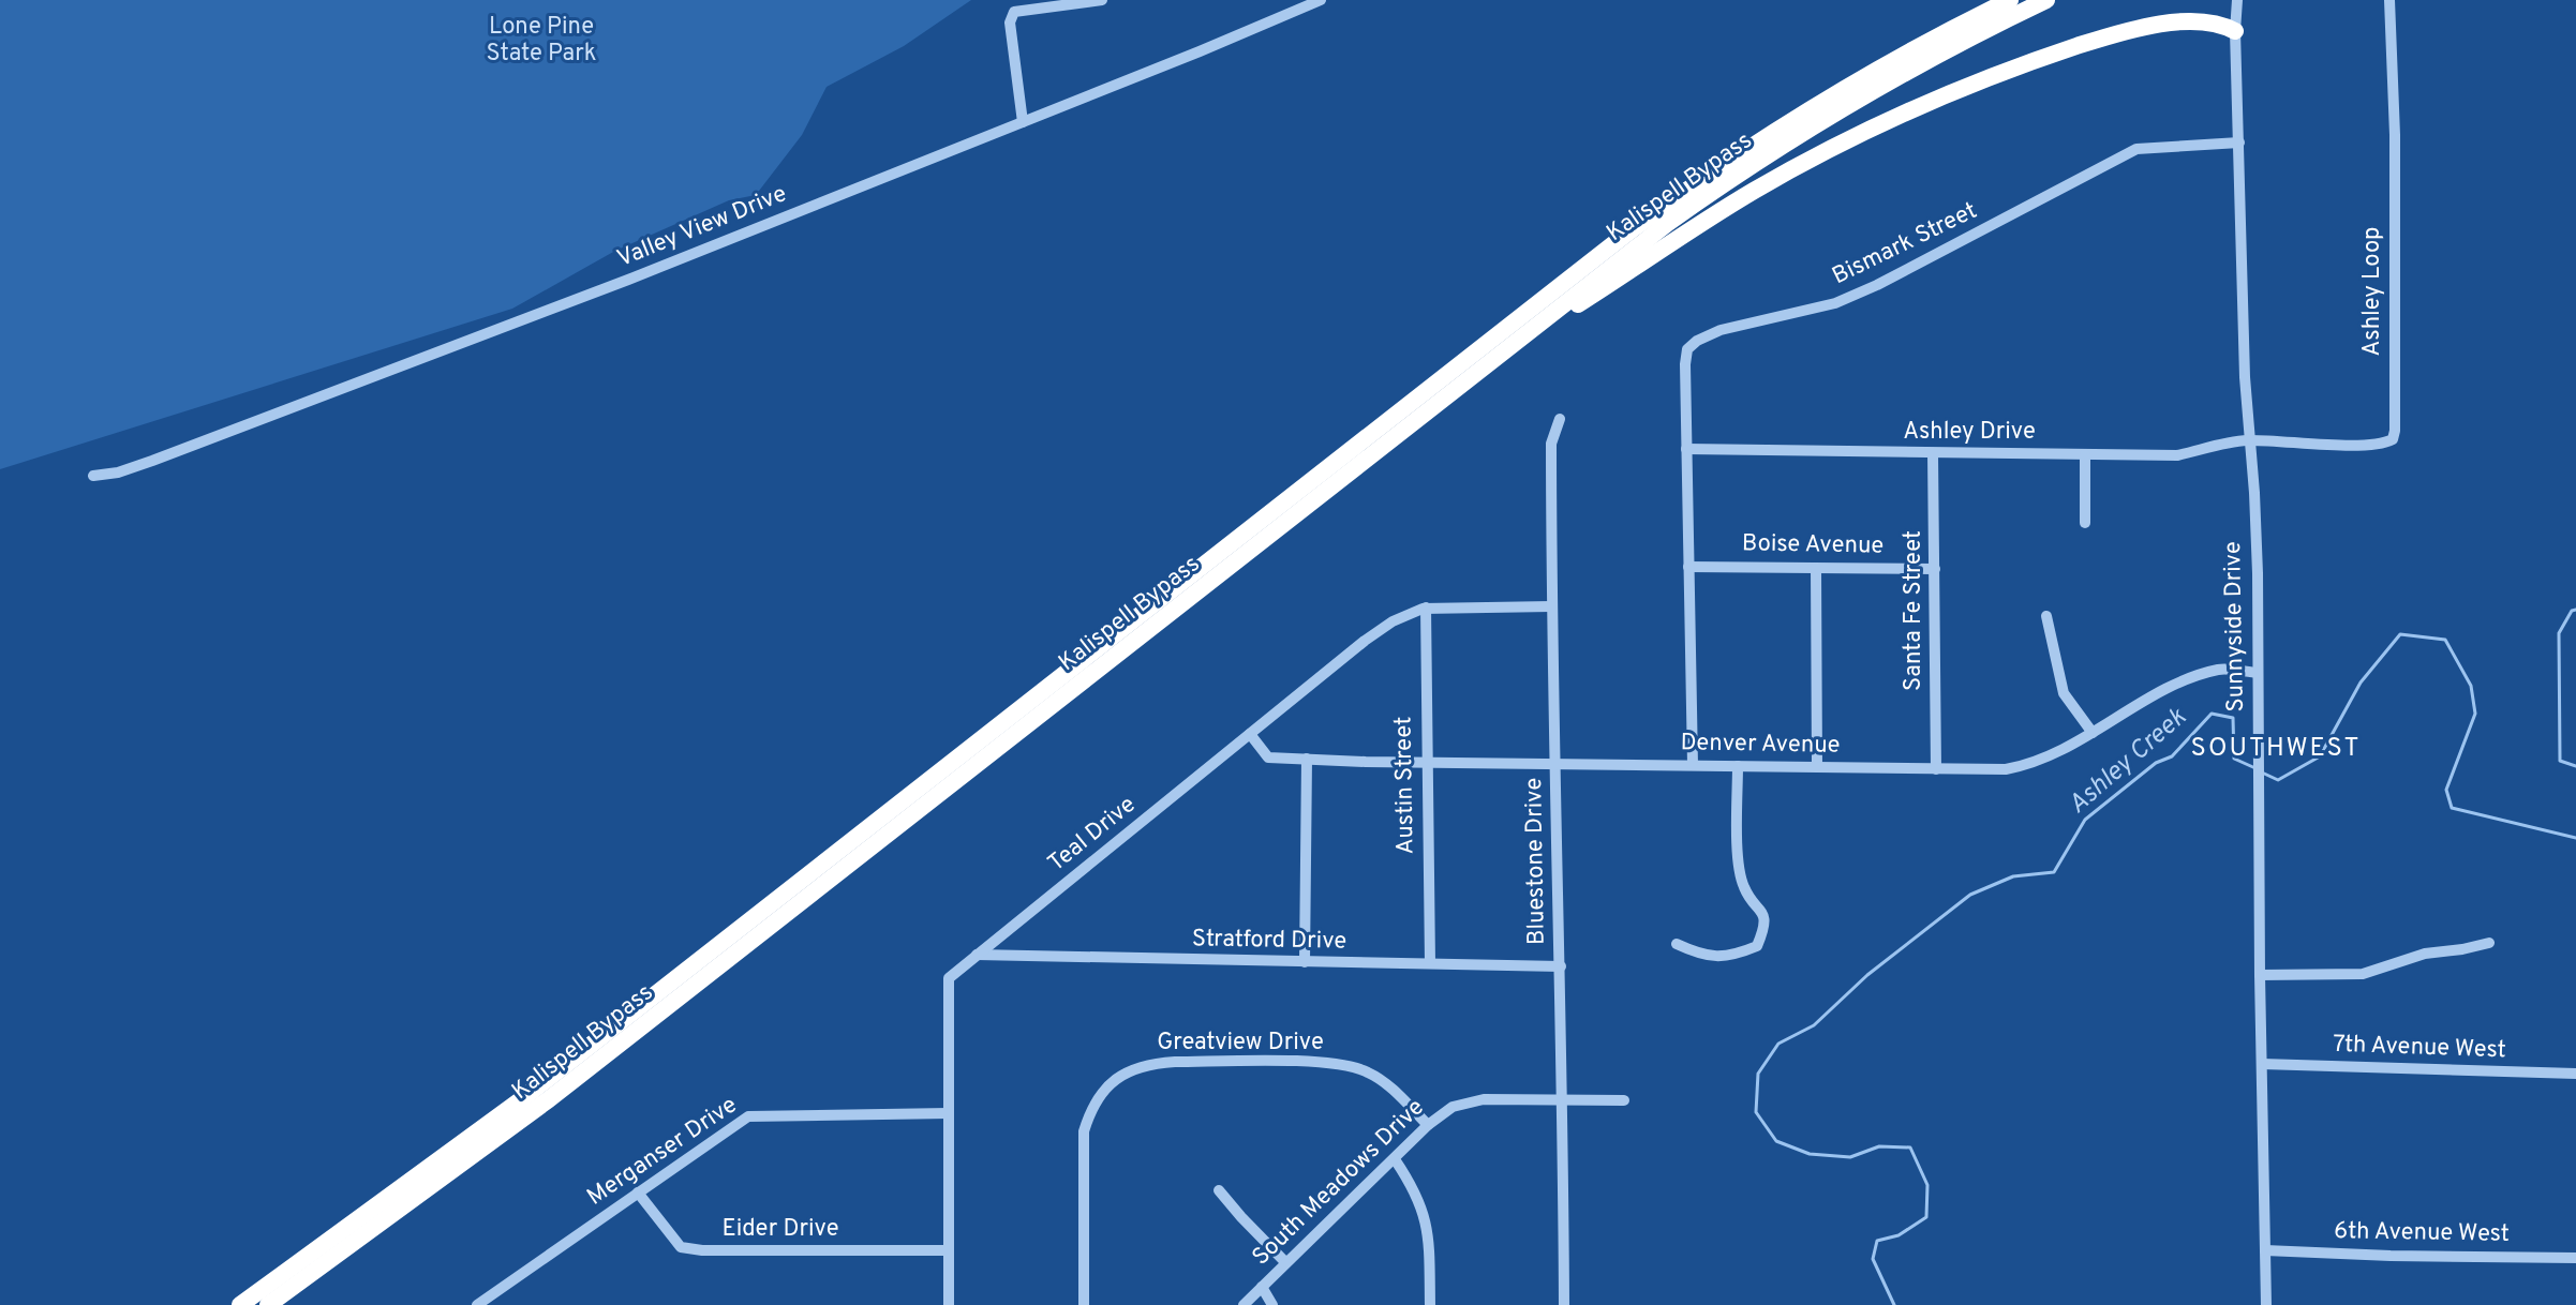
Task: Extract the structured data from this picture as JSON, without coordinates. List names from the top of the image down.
{
  "streets": {
    "highway": ["Kalispell Bypass"],
    "street": [
      "Valley View Drive",
      "Bismark Street",
      "Ashley Loop",
      "Ashley Drive",
      "Boise Avenue",
      "Santa Fe Street",
      "Sunnyside Drive",
      "Denver Avenue",
      "Austin Street",
      "Teal Drive",
      "Bluestone Drive",
      "Stratford Drive",
      "Greatview Drive",
      "7th Avenue West",
      "Merganser Drive",
      "South Meadows Drive",
      "Eider Drive",
      "6th Avenue West"
    ]
  },
  "crossings": [
    ["Bismark Street", "Ashley Drive"],
    ["Bismark Street", "Boise Avenue"],
    ["Bismark Street", "Sunnyside Drive"],
    ["Bismark Street", "Denver Avenue"],
    ["Ashley Loop", "Ashley Drive"],
    ["Ashley Loop", "Sunnyside Drive"],
    ["Ashley Drive", "Santa Fe Street"],
    ["Ashley Drive", "Sunnyside Drive"],
    ["Boise Avenue", "Santa Fe Street"],
    ["Santa Fe Street", "Denver Avenue"],
    ["Sunnyside Drive", "Denver Avenue"],
    ["Sunnyside Drive", "7th Avenue West"],
    ["Sunnyside Drive", "6th Avenue West"],
    ["Denver Avenue", "Austin Street"],
    ["Denver Avenue", "Teal Drive"],
    ["Denver Avenue", "Bluestone Drive"],
    ["Austin Street", "Teal Drive"],
    ["Austin Street", "Stratford Drive"],
    ["Teal Drive", "Bluestone Drive"],
    ["Teal Drive", "Stratford Drive"],
    ["Teal Drive", "Merganser Drive"],
    ["Teal Drive", "Eider Drive"],
    ["Bluestone Drive", "Stratford Drive"],
    ["Bluestone Drive", "South Meadows Drive"],
    ["Greatview Drive", "South Meadows Drive"],
    ["Merganser Drive", "Eider Drive"]
  ],
  "districts": ["SOUTHWEST"],
  "water": ["Ashley Creek"],
  "parks": ["Lone Pine State Park"]
}
